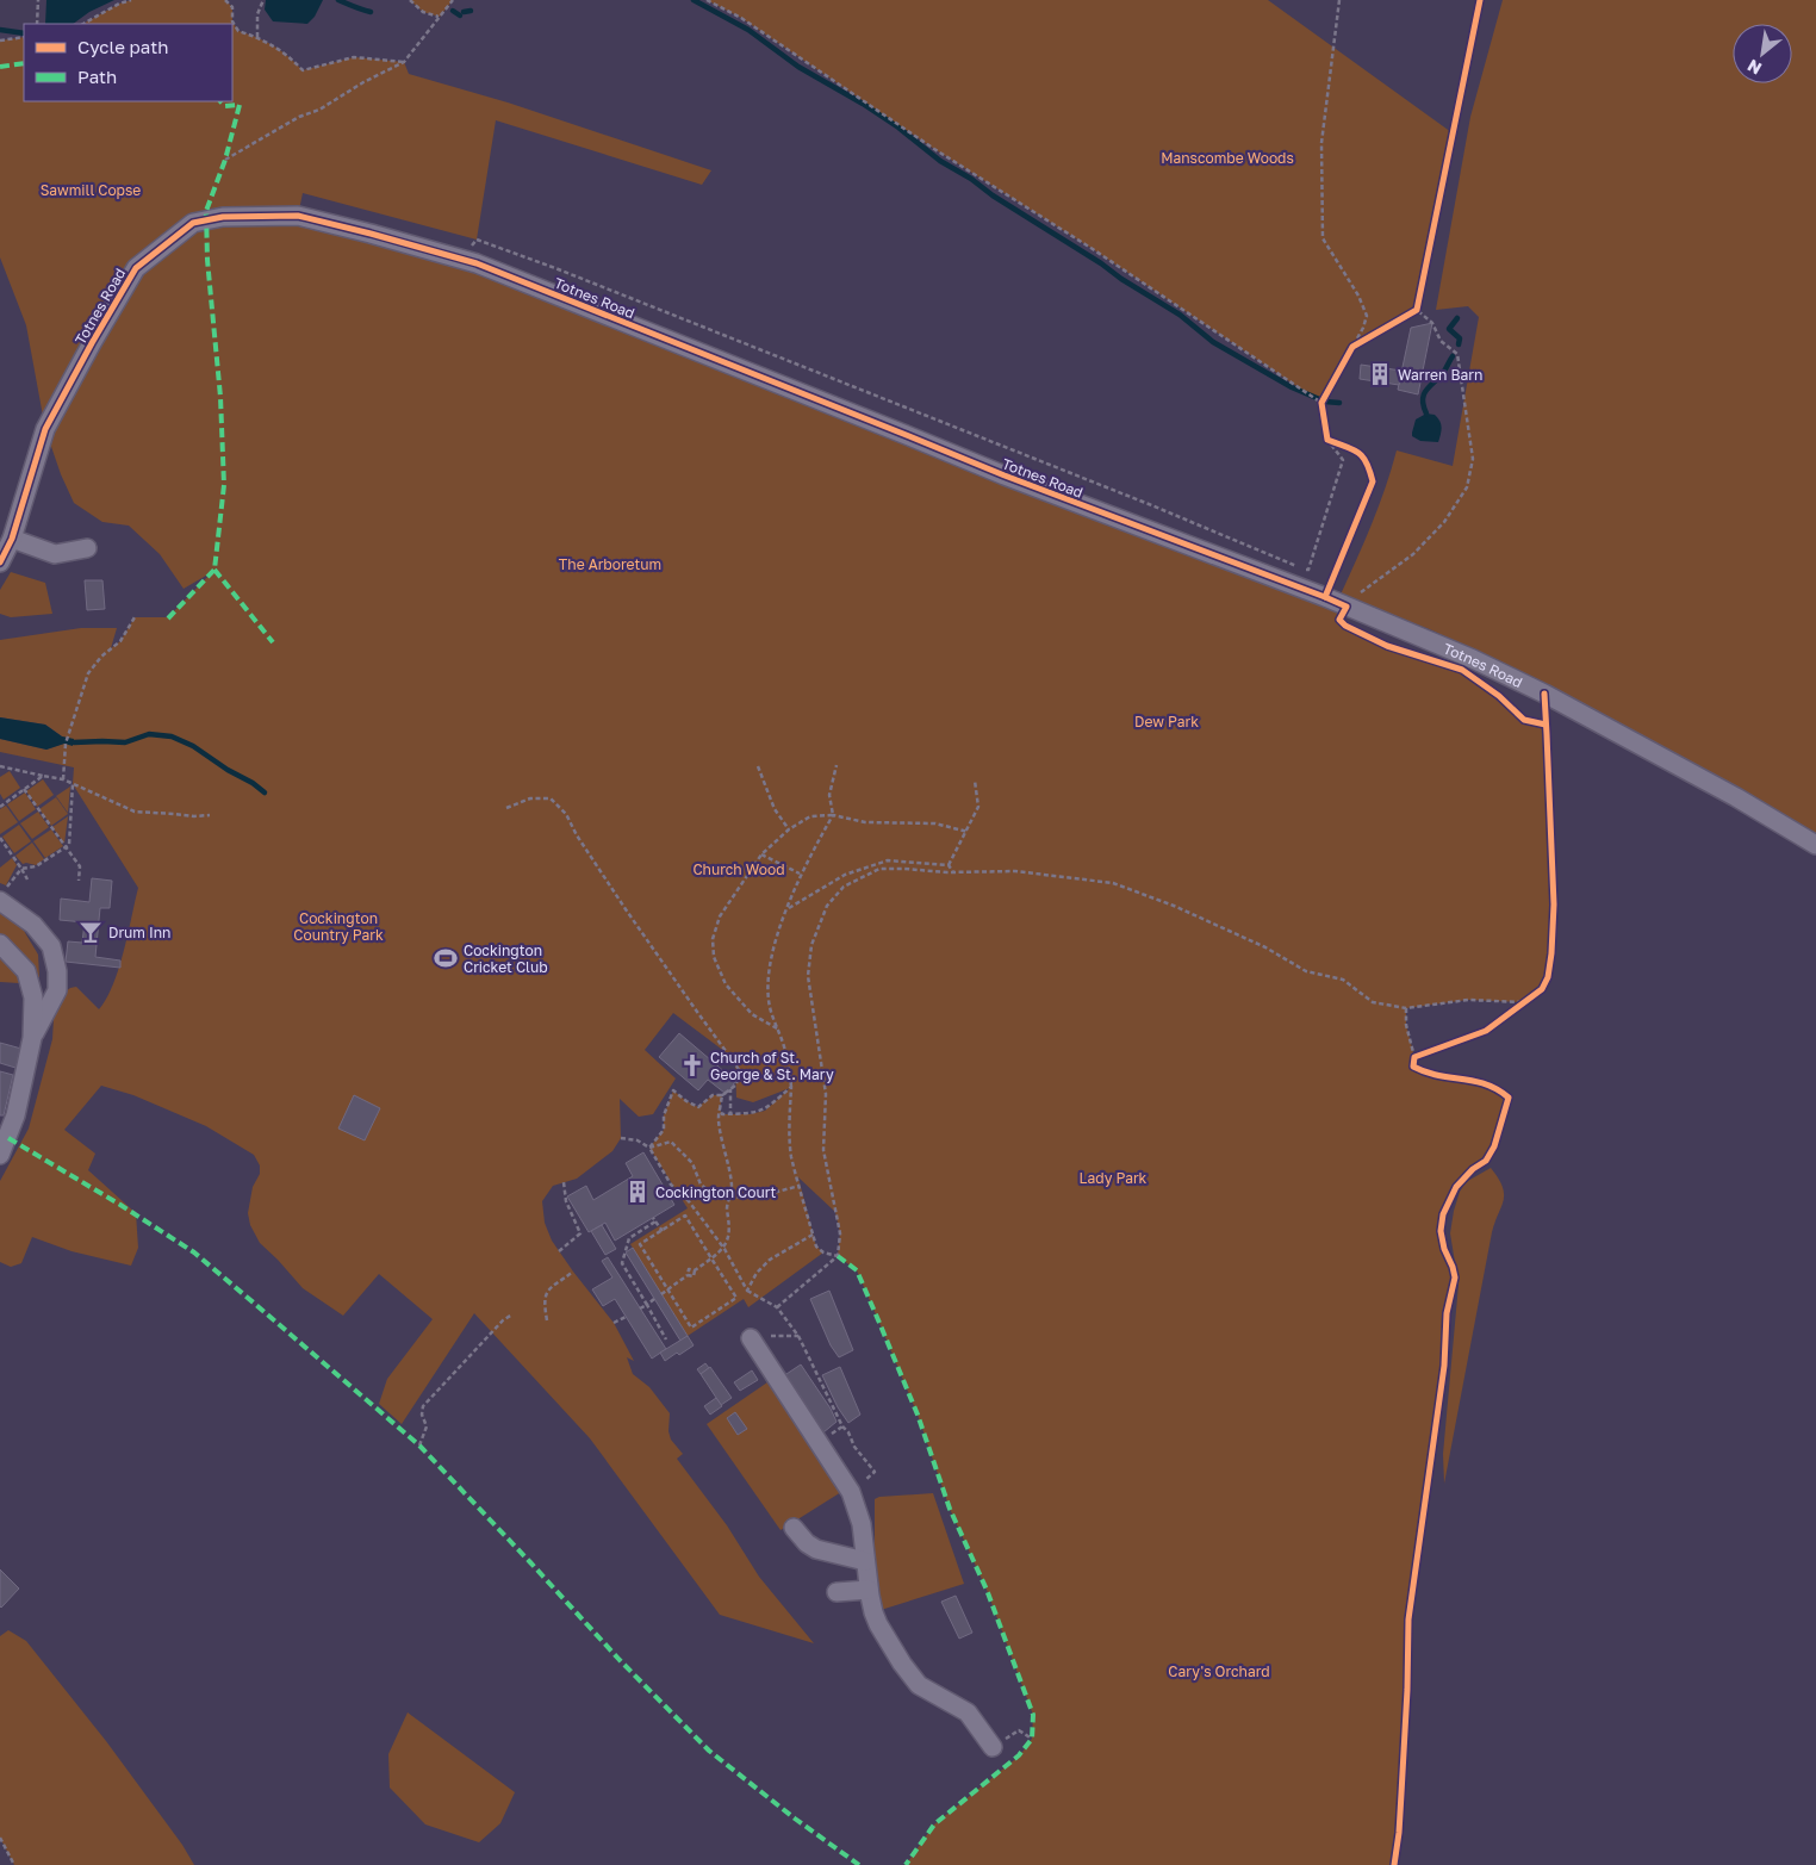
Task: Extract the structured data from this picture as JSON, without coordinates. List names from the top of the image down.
{
  "streets": {
    "street": ["Totnes Road"]
  },
  "parks": [
    "Manscombe Woods",
    "Sawmill Copse",
    "The Arboretum",
    "Dew Park",
    "Church Wood",
    "Cockington Country Park",
    "Lady Park",
    "Cary's Orchard"
  ],
  "places": {
    "building": ["Warren Barn", "Cockington Court"],
    "bar": ["Drum Inn"],
    "sports": ["Cockington Cricket Club"],
    "church": ["Church of St. George & St. Mary"]
  },
  "legend": ["Cycle path", "Path"],
  "north": "bottom left"
}
